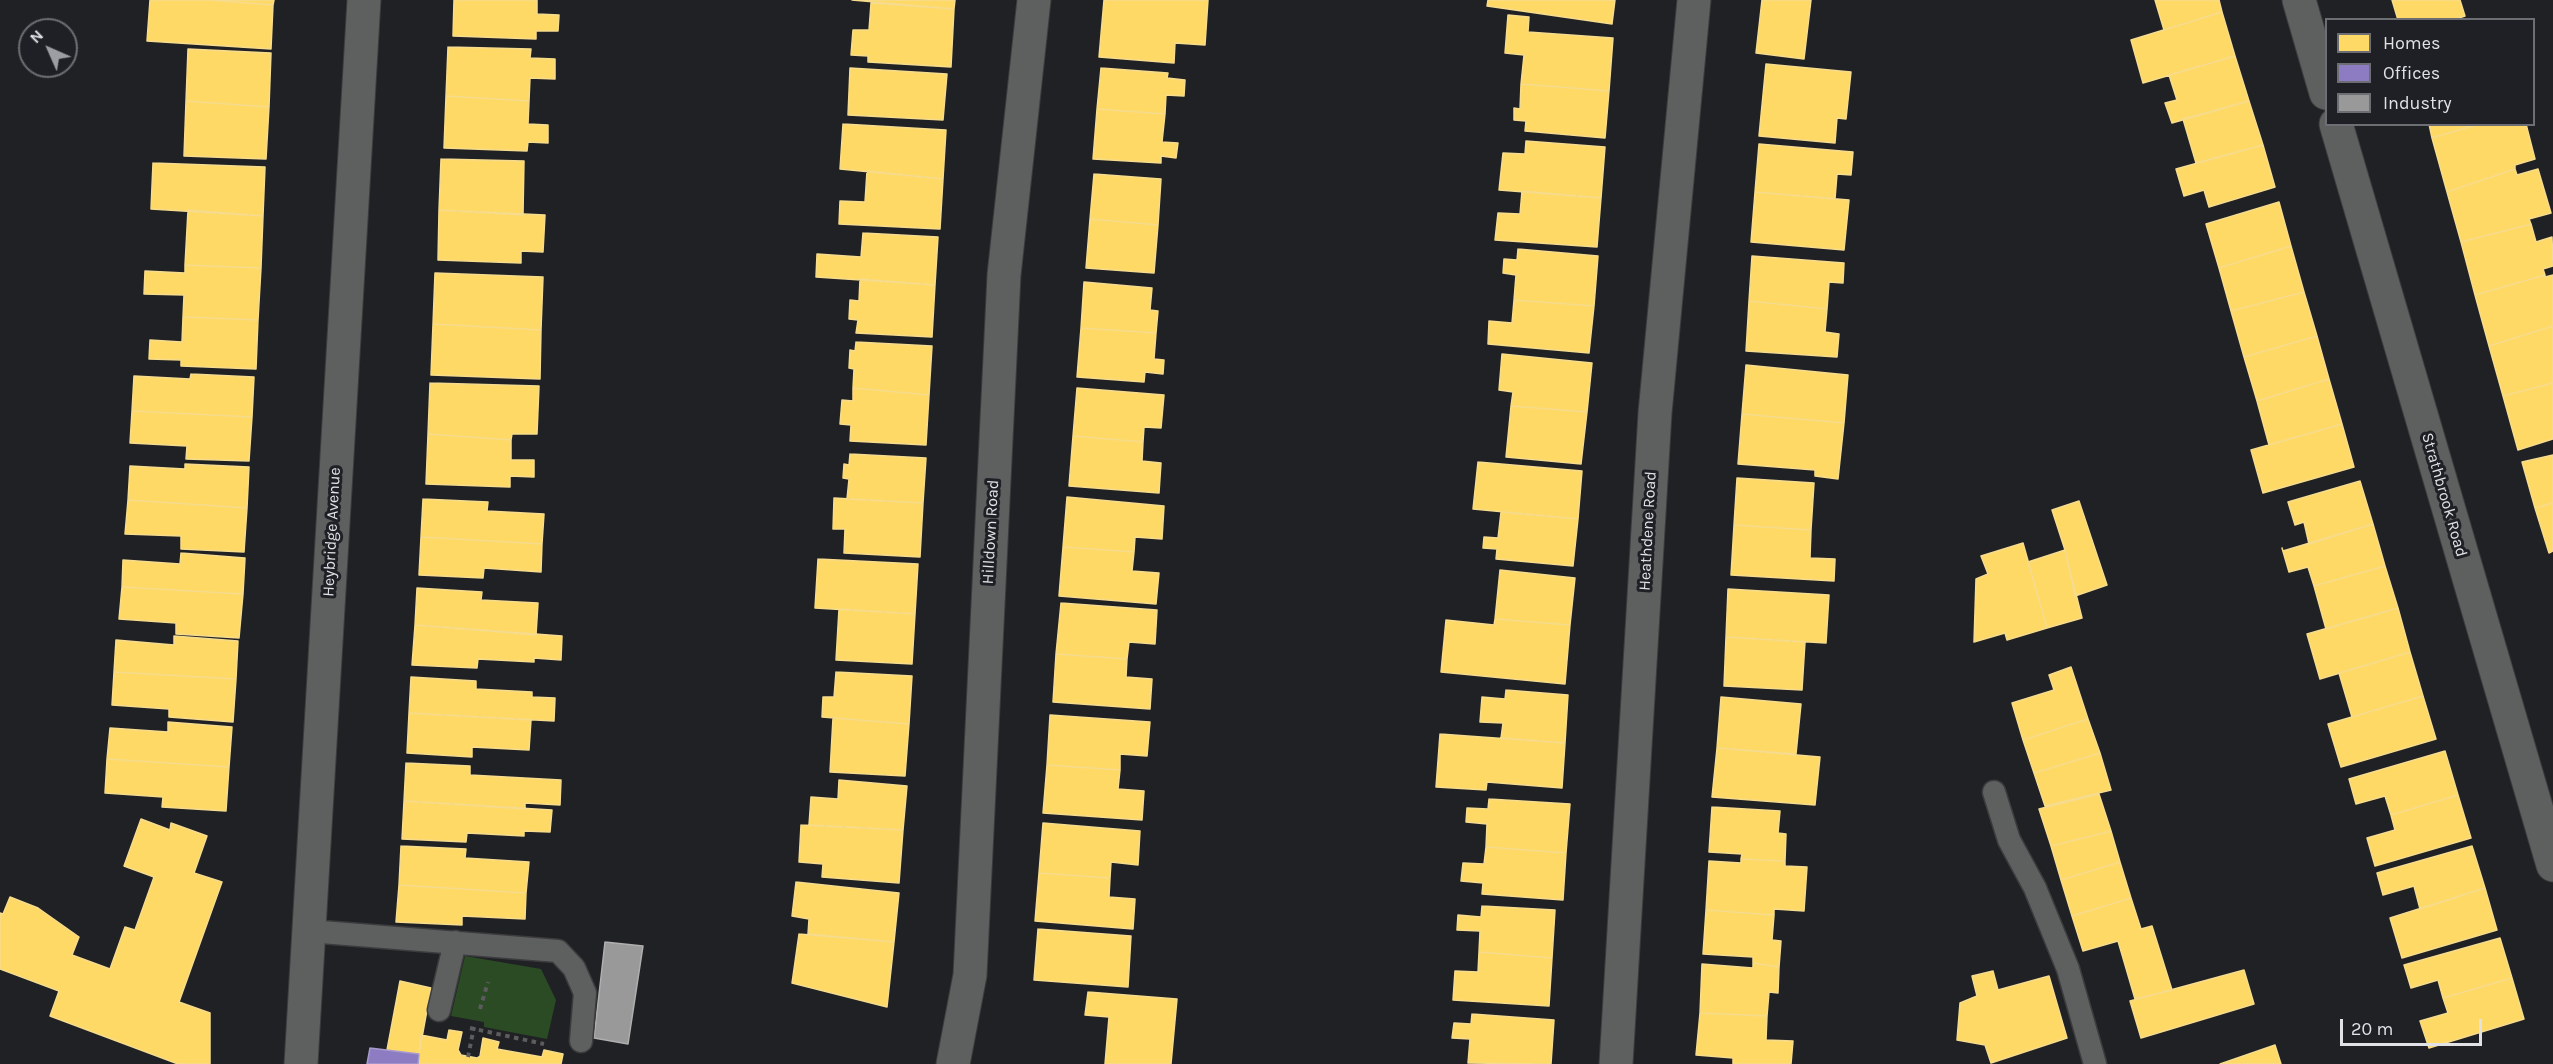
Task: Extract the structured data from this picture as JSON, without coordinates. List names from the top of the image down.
{
  "streets": {
    "street": [
      "Strathbrook Road",
      "Heathdene Road",
      "Heybridge Avenue",
      "Hilldown Road"
    ]
  },
  "legend": ["Homes", "Offices", "Industry"],
  "scale_bar": "20 m",
  "north": "top left"
}
